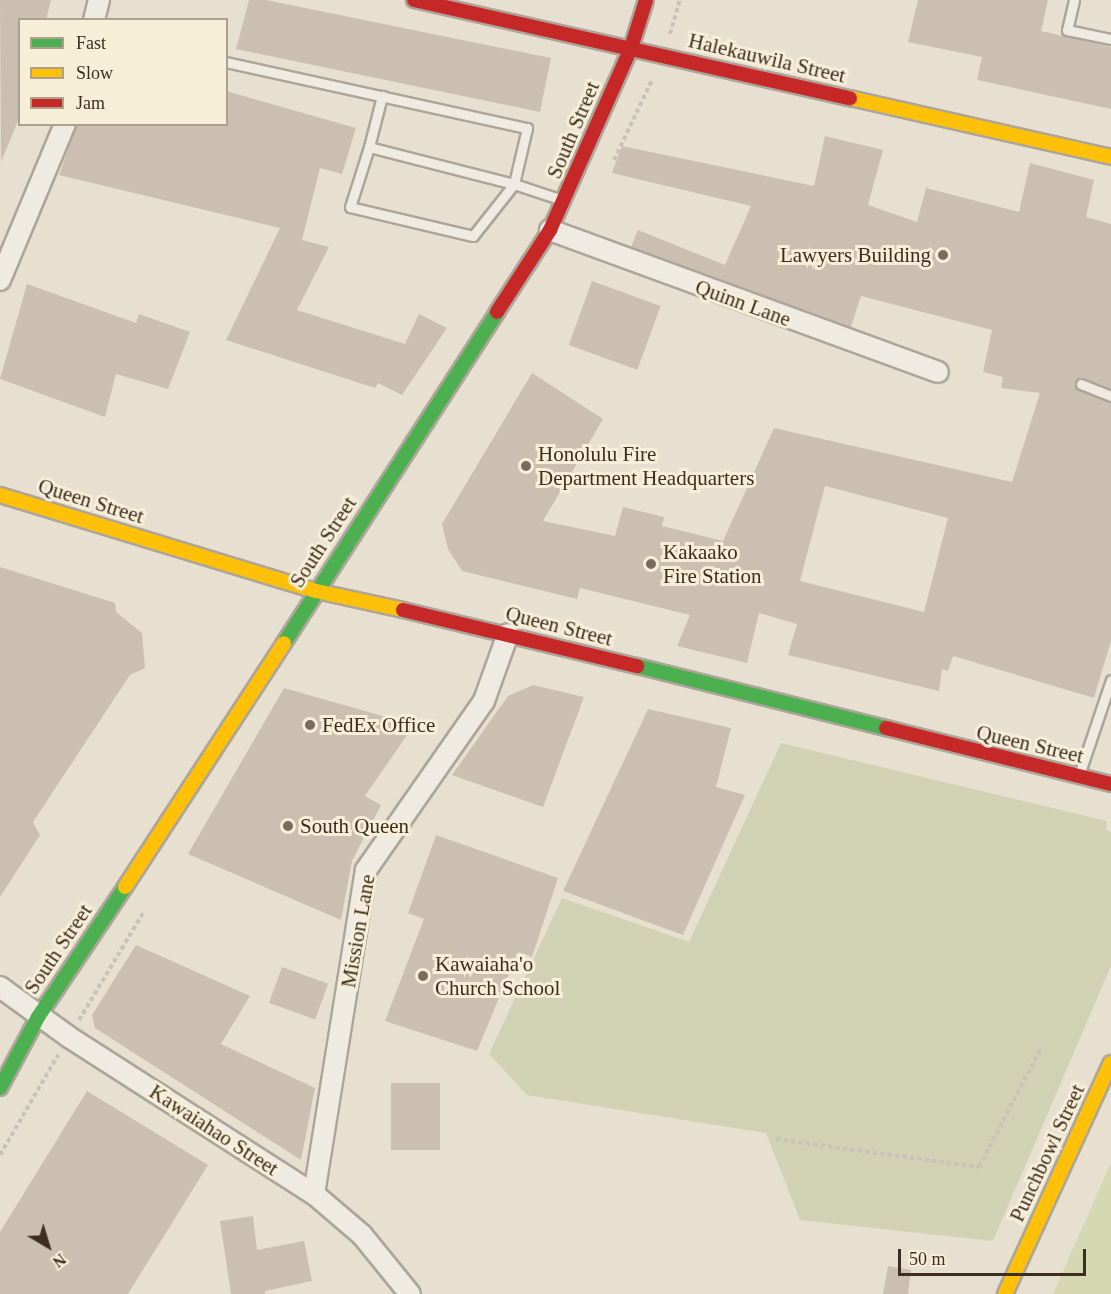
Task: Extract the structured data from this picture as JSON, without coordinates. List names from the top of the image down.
{
  "streets": {
    "main road": [
      "Halekauwila Street",
      "South Street",
      "Queen Street",
      "Punchbowl Street"
    ],
    "street": ["Quinn Lane", "Mission Lane", "Kawaiahao Street"]
  },
  "crossings": [
    ["Halekauwila Street", "South Street"],
    ["South Street", "Quinn Lane"],
    ["South Street", "Queen Street"],
    ["South Street", "Kawaiahao Street"],
    ["Queen Street", "Mission Lane"],
    ["Mission Lane", "Kawaiahao Street"]
  ],
  "places": [
    "Lawyers Building",
    "Honolulu Fire Department Headquarters",
    "Kakaako Fire Station",
    "FedEx Office",
    "South Queen",
    "Kawaiaha'o Church School"
  ],
  "legend": ["Fast", "Slow", "Jam"],
  "scale_bar": "50 m",
  "north": "bottom right"
}
